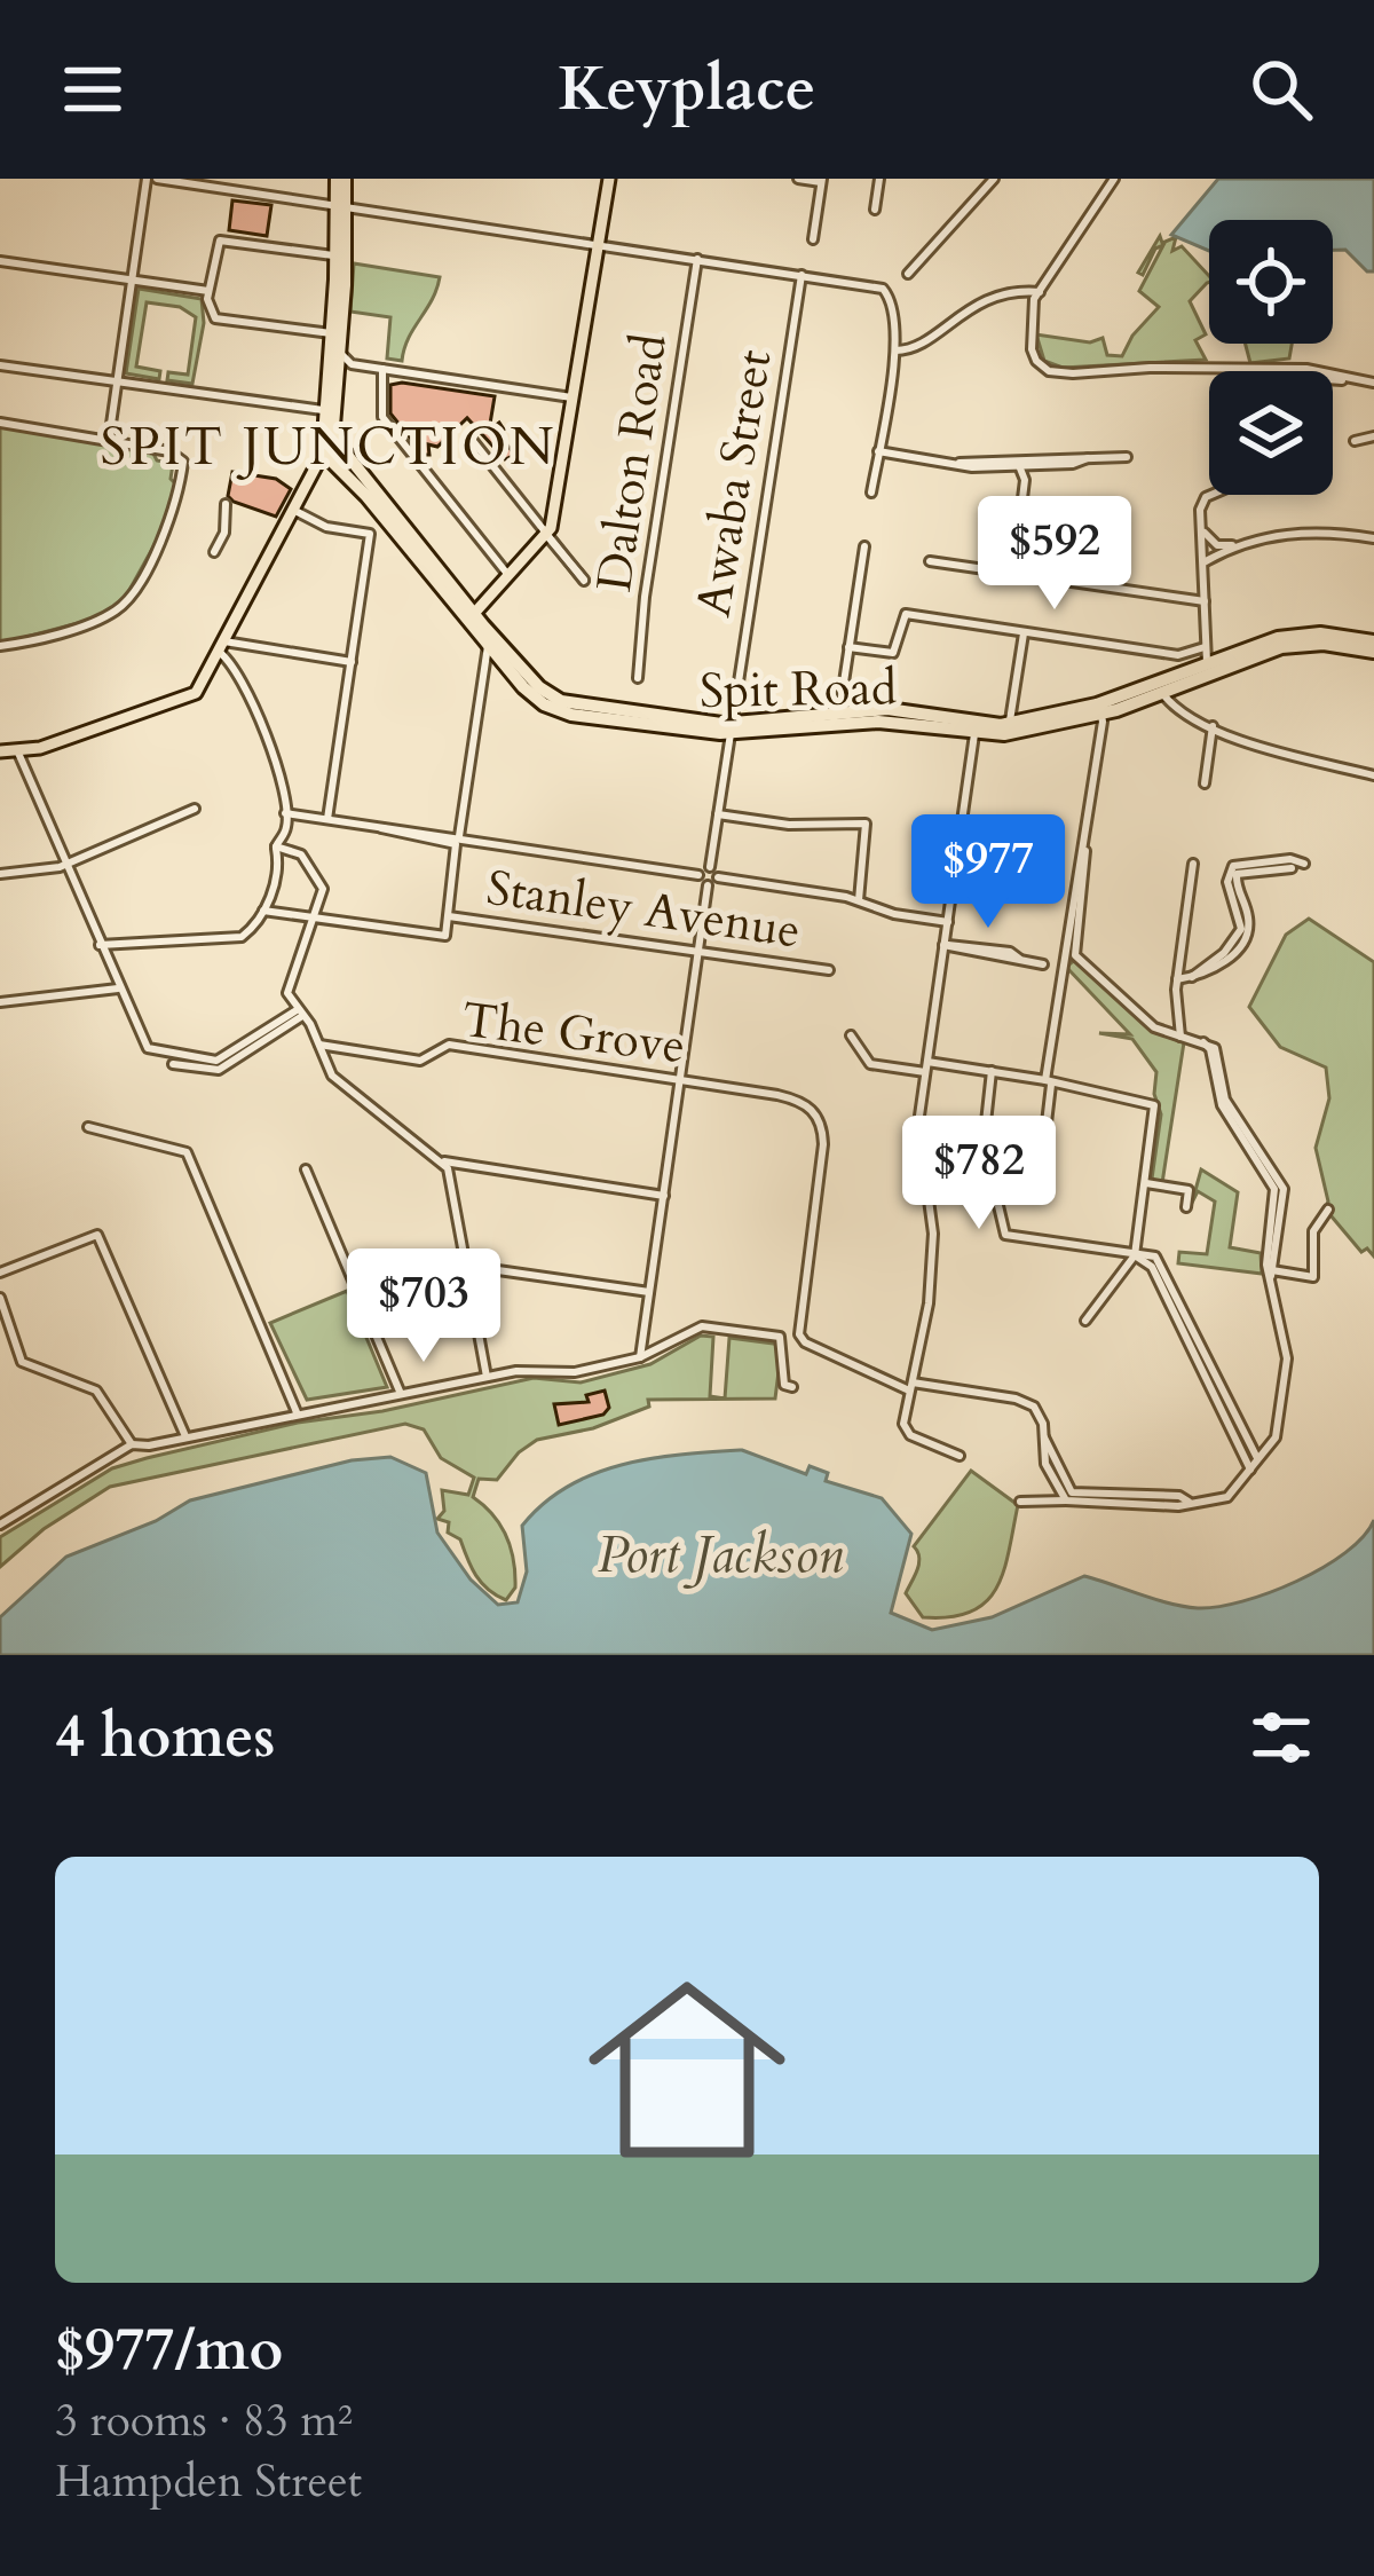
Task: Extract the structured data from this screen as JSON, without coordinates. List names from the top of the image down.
{
  "streets": {
    "highway": ["Spit Road"],
    "street": [
      "Dalton Road",
      "Awaba Street",
      "Stanley Avenue",
      "The Grove"
    ]
  },
  "crossings": [
    ["Awaba Street", "Spit Road"]
  ],
  "districts": ["SPIT JUNCTION"],
  "water": ["Port Jackson"],
  "page": {
    "header": "Keyplace",
    "price": [
      "$592",
      "$977",
      "$782",
      "$703"
    ],
    "heading": "4 homes",
    "list": [
      {
        "name": "$977/mo",
        "note": "3 rooms · 83 m² · Hampden Street"
      }
    ]
  }
}
